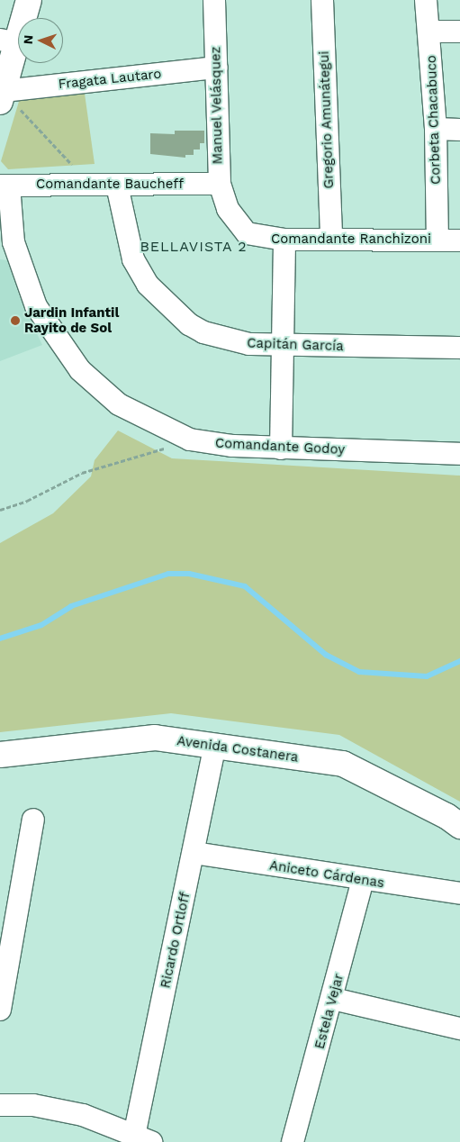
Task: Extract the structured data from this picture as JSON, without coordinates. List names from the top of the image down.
{
  "streets": {
    "street": [
      "Fragata Lautaro",
      "Manuel Velásquez",
      "Gregorio Amunátegui",
      "Corbeta Chacabuco",
      "Comandante Baucheff",
      "Comandante Ranchizoni",
      "Capitán García",
      "Comandante Godoy",
      "Avenida Costanera",
      "Aniceto Cárdenas",
      "Ricardo Ortloff",
      "Estela Vejar"
    ]
  },
  "crossings": [
    ["Fragata Lautaro", "Manuel Velásquez"],
    ["Manuel Velásquez", "Comandante Baucheff"],
    ["Manuel Velásquez", "Comandante Ranchizoni"],
    ["Gregorio Amunátegui", "Comandante Ranchizoni"],
    ["Corbeta Chacabuco", "Comandante Ranchizoni"],
    ["Comandante Baucheff", "Capitán García"],
    ["Comandante Baucheff", "Comandante Godoy"],
    ["Avenida Costanera", "Ricardo Ortloff"],
    ["Aniceto Cárdenas", "Ricardo Ortloff"],
    ["Aniceto Cárdenas", "Estela Vejar"]
  ],
  "districts": ["BELLAVISTA 2"],
  "places": ["Jardin Infantil Rayito de Sol"],
  "north": "left"
}
